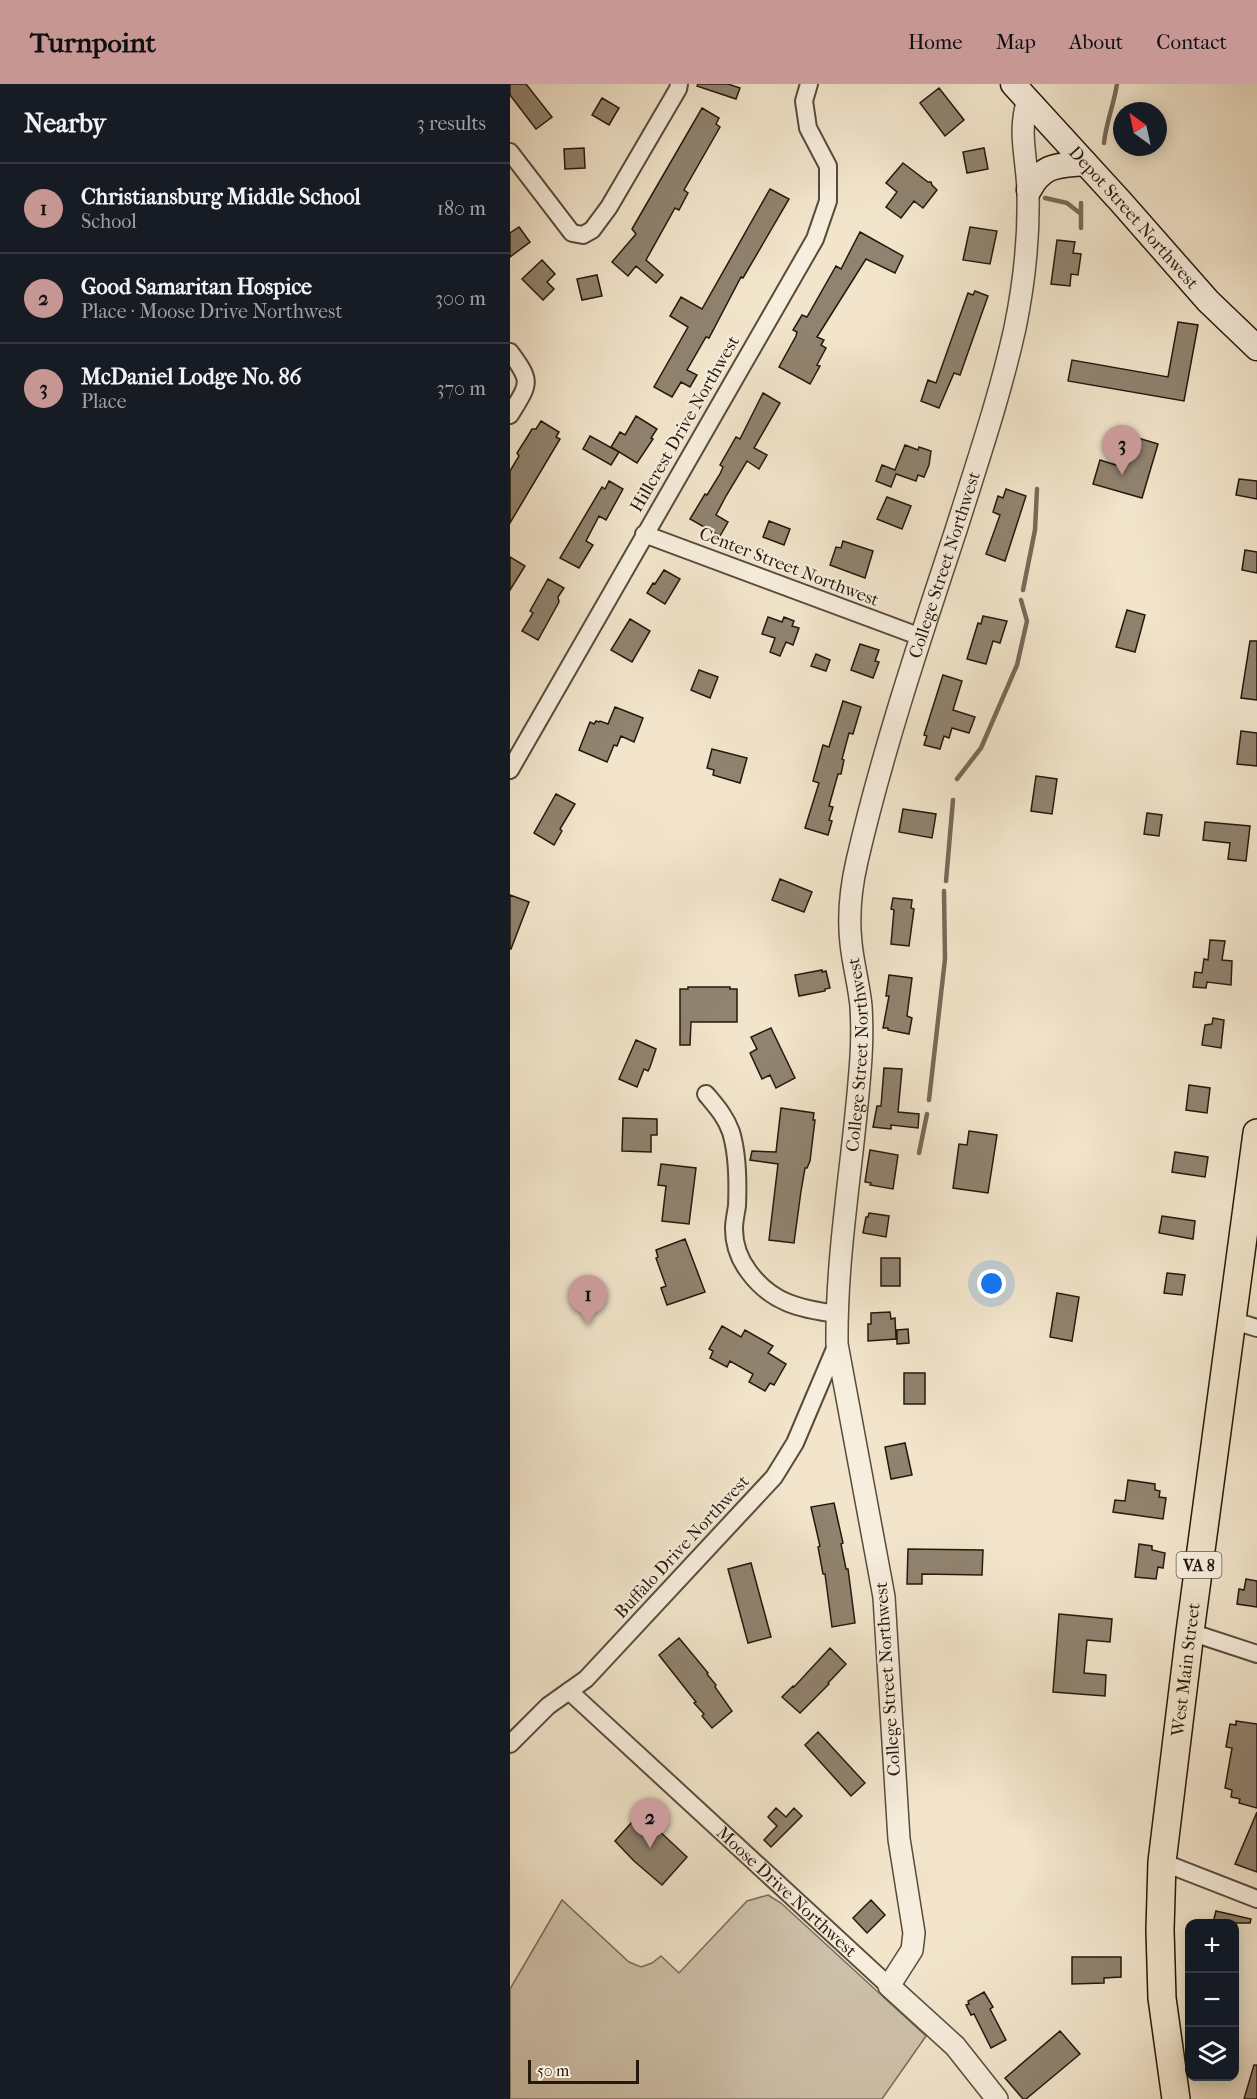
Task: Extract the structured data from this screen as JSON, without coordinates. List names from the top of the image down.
{
  "streets": {
    "main road": ["Depot Street Northwest", "VA 8", "West Main Street"],
    "street": [
      "Hillcrest Drive Northwest",
      "College Street Northwest",
      "Center Street Northwest",
      "Buffalo Drive Northwest",
      "Moose Drive Northwest"
    ]
  },
  "crossings": [
    ["Depot Street Northwest", "College Street Northwest"],
    ["Hillcrest Drive Northwest", "Center Street Northwest"],
    ["College Street Northwest", "Center Street Northwest"],
    ["College Street Northwest", "Buffalo Drive Northwest"],
    ["College Street Northwest", "Moose Drive Northwest"],
    ["Buffalo Drive Northwest", "Moose Drive Northwest"]
  ],
  "scale_bar": "50 m",
  "north": "top left",
  "page": {
    "header": "Turnpoint",
    "nav": [
      "Home",
      "Map",
      "About",
      "Contact"
    ],
    "heading": ["Nearby", "3 results"],
    "list": [
      {
        "mark": "1",
        "name": "Christiansburg Middle School",
        "note": "School",
        "value": "180 m"
      },
      {
        "mark": "2",
        "name": "Good Samaritan Hospice",
        "note": "Place · Moose Drive Northwest",
        "value": "300 m"
      },
      {
        "mark": "3",
        "name": "McDaniel Lodge No. 86",
        "note": "Place",
        "value": "370 m"
      }
    ],
    "pins": ["3", "1", "2"],
    "map_buttons": ["+", "−"],
    "scale": "50 m"
  }
}
